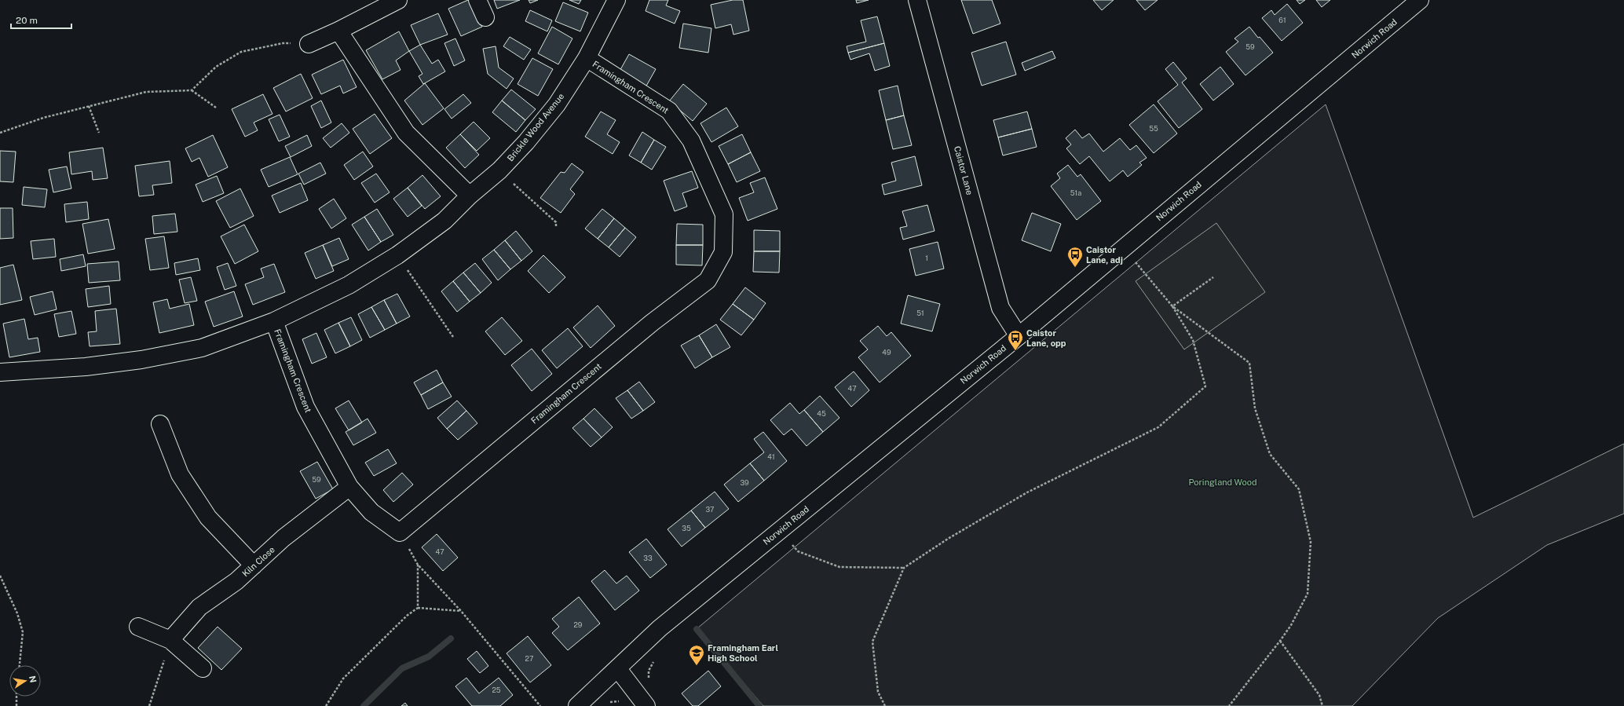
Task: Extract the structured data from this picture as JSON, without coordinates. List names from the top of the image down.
{
  "streets": {
    "street": [
      "Norwich Road",
      "Framingham Crescent",
      "Brickle Wood Avenue",
      "Caistor Lane",
      "Kiln Close"
    ]
  },
  "crossings": [
    ["Norwich Road", "Caistor Lane"],
    ["Framingham Crescent", "Brickle Wood Avenue"],
    ["Framingham Crescent", "Kiln Close"]
  ],
  "parks": ["Poringland Wood"],
  "places": {
    "bus stop": ["Caistor Lane, adj", "Caistor Lane, opp"],
    "school or university": ["Framingham Earl High School"]
  },
  "house_numbers": [
    "61",
    "59",
    "55",
    "51a",
    "1",
    "51",
    "49",
    "47",
    "45",
    "41",
    "59",
    "39",
    "37",
    "35",
    "47",
    "33",
    "29",
    "27",
    "25"
  ],
  "scale_bar": "20 m",
  "north": "right"
}
